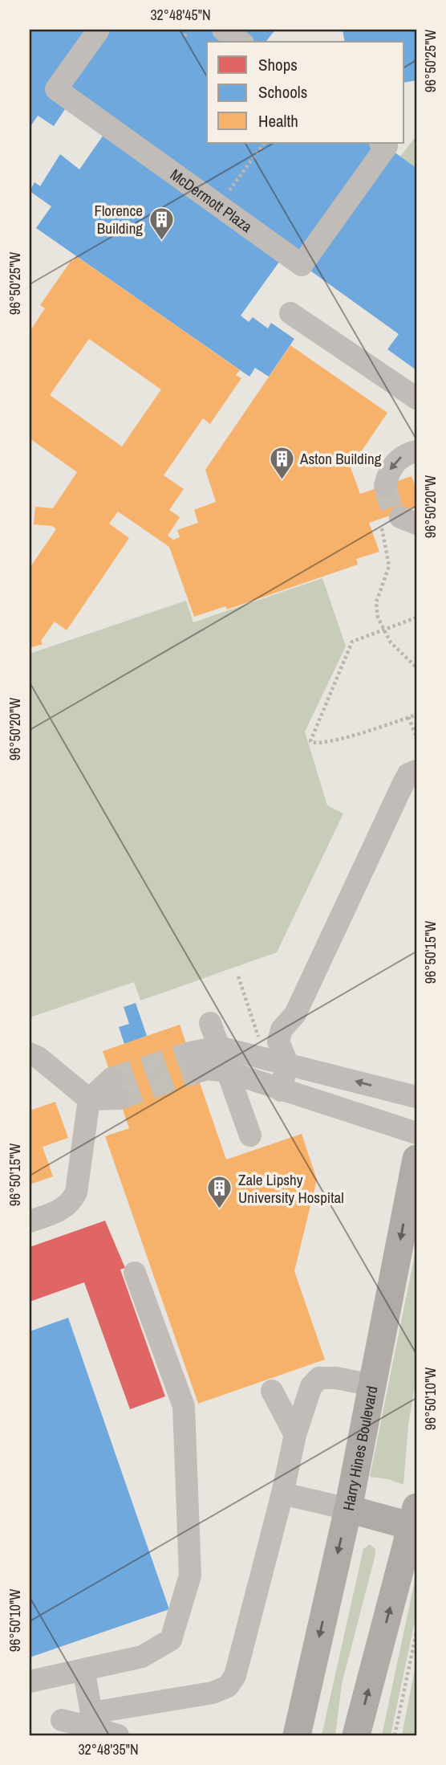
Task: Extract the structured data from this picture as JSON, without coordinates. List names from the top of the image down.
{
  "streets": {
    "main road": ["Harry Hines Boulevard"],
    "street": ["McDermott Plaza"]
  },
  "places": {
    "building": ["Florence Building", "Aston Building", "Zale Lipshy University Hospital"]
  },
  "legend": ["Shops", "Schools", "Health"],
  "coordinates": [
    "32°48'45\"N",
    "96°50'25\"W",
    "96°50'20\"W",
    "96°50'15\"W",
    "96°50'10\"W",
    "32°48'35\"N"
  ]
}
